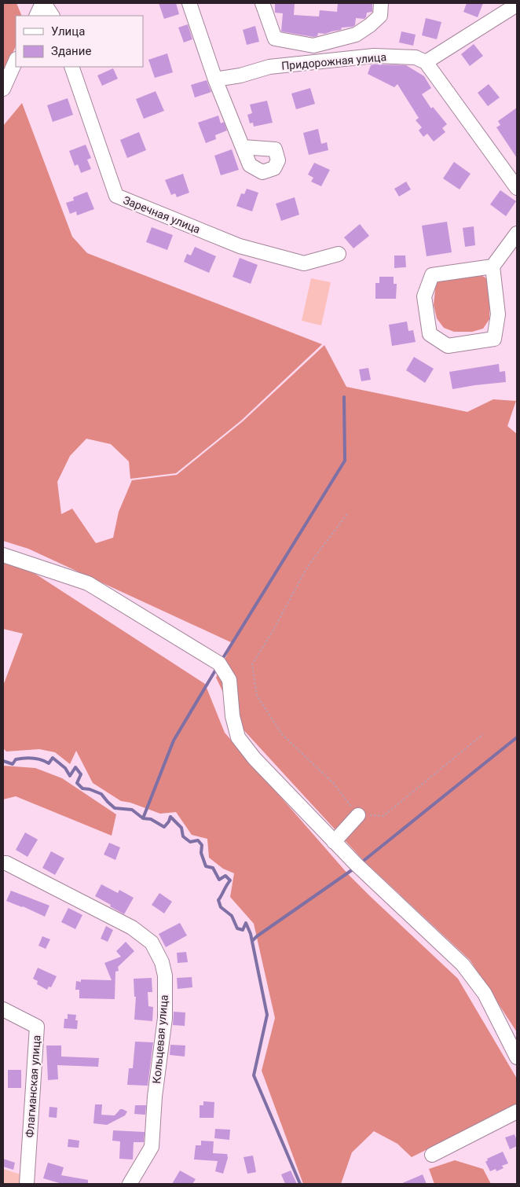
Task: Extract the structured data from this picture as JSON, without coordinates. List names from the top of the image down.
{
  "streets": {
    "street": [
      "Придорожная улица",
      "Заречная улица",
      "Кольцевая улица",
      "Флагманская улица"
    ]
  },
  "legend": ["Улица", "Здание"]
}
